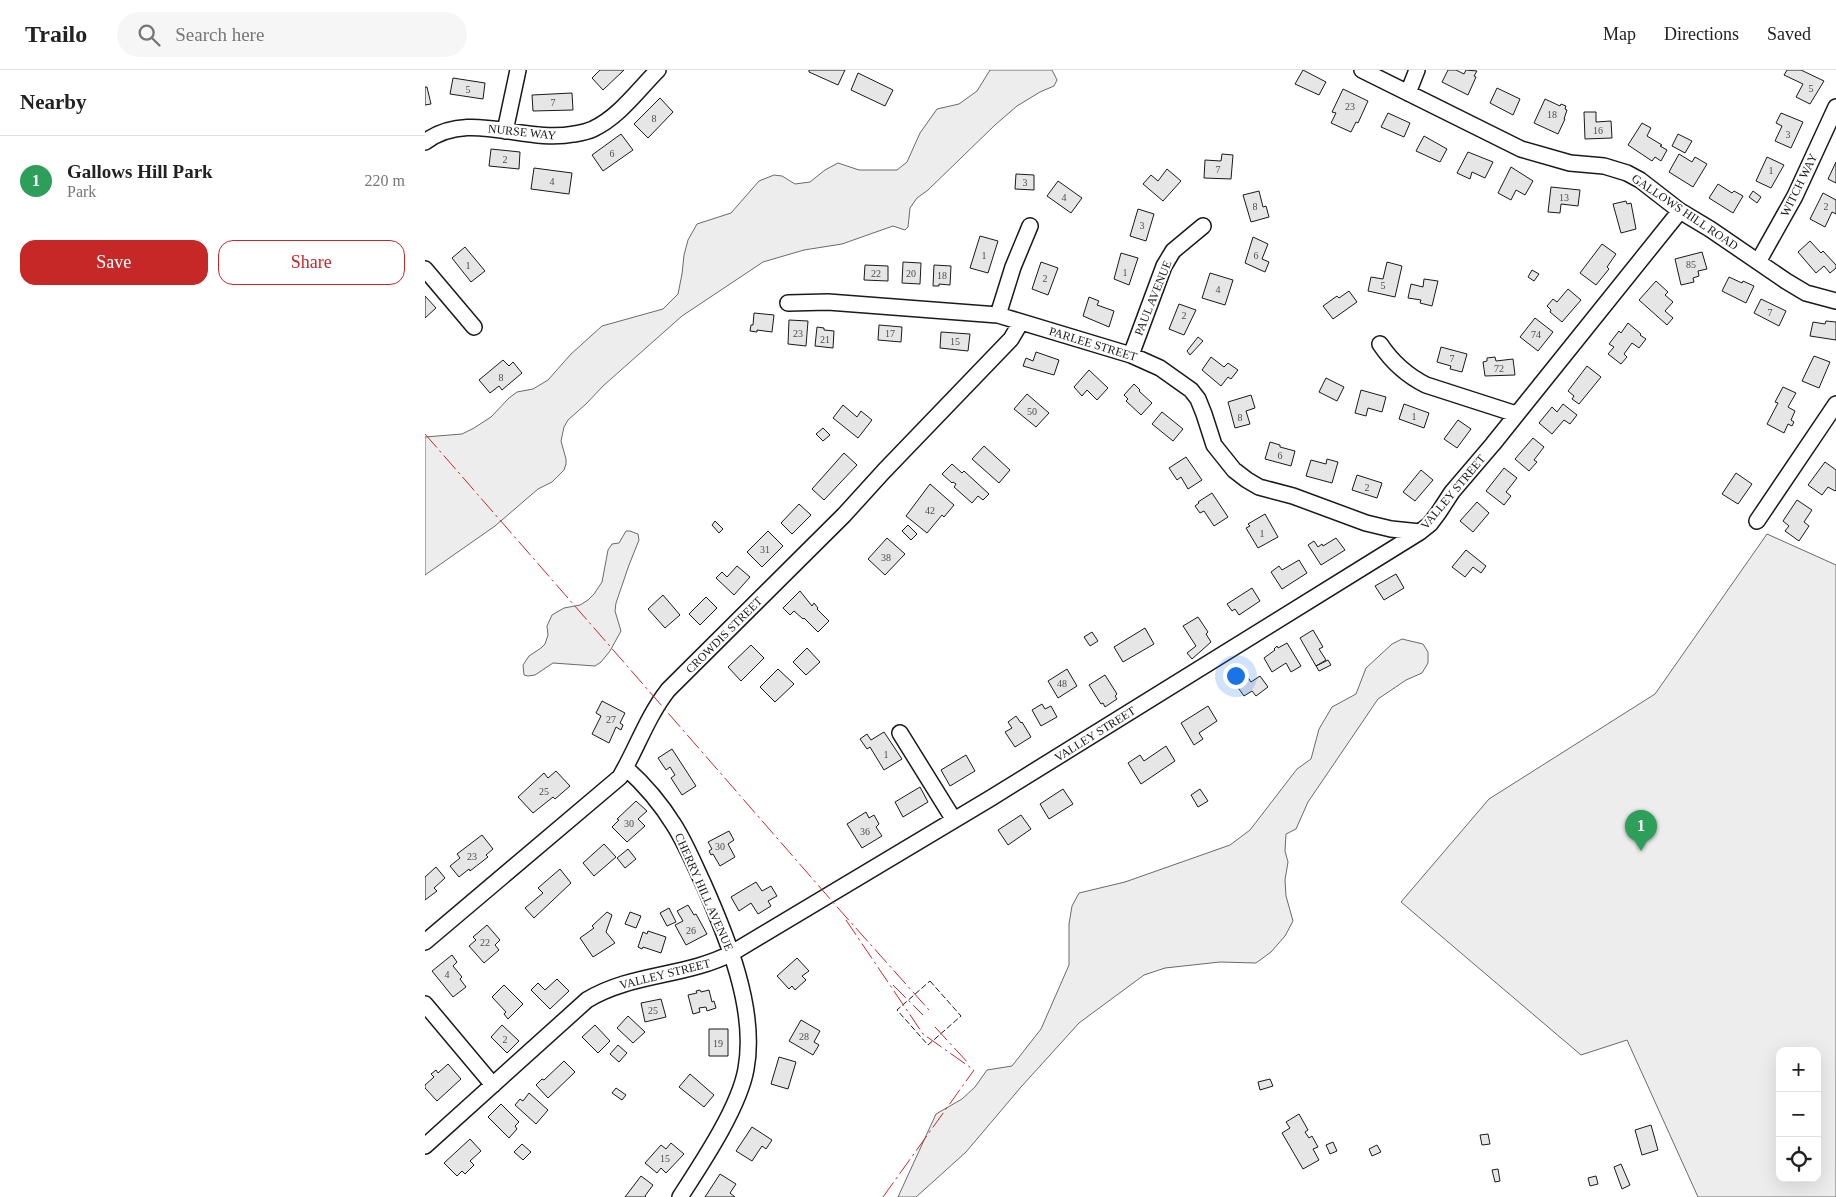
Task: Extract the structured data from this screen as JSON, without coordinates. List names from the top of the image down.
{
  "streets": {
    "street": [
      "NURSE WAY",
      "WITCH WAY",
      "GALLOWS HILL ROAD",
      "PAUL AVENUE",
      "PARLEE STREET",
      "VALLEY STREET",
      "CROWDIS STREET",
      "CHERRY HILL AVENUE"
    ]
  },
  "crossings": [
    ["WITCH WAY", "GALLOWS HILL ROAD"],
    ["GALLOWS HILL ROAD", "VALLEY STREET"],
    ["PAUL AVENUE", "PARLEE STREET"],
    ["PARLEE STREET", "VALLEY STREET"],
    ["PARLEE STREET", "CROWDIS STREET"],
    ["VALLEY STREET", "CHERRY HILL AVENUE"],
    ["CROWDIS STREET", "CHERRY HILL AVENUE"]
  ],
  "house_numbers": [
    "5",
    "5",
    "7",
    "23",
    "18",
    "8",
    "16",
    "3",
    "6",
    "2",
    "7",
    "1",
    "4",
    "3",
    "4",
    "13",
    "8",
    "2",
    "3",
    "1",
    "6",
    "85",
    "1",
    "1",
    "22",
    "20",
    "18",
    "2",
    "5",
    "4",
    "7",
    "2",
    "23",
    "17",
    "74",
    "21",
    "15",
    "7",
    "72",
    "8",
    "50",
    "1",
    "8",
    "6",
    "2",
    "42",
    "1",
    "31",
    "38",
    "48",
    "27",
    "1",
    "25",
    "30",
    "36",
    "30",
    "23",
    "26",
    "22",
    "4",
    "25",
    "28",
    "2",
    "19",
    "15"
  ],
  "page": {
    "header": "Trailo",
    "search": "Search here",
    "nav": ["Map", "Directions", "Saved"],
    "heading": "Nearby",
    "list": [
      {
        "mark": "1",
        "name": "Gallows Hill Park",
        "note": "Park",
        "value": "220 m"
      }
    ],
    "buttons": ["Save", "Share"],
    "pins": "1",
    "map_buttons": ["+", "−"]
  }
}
